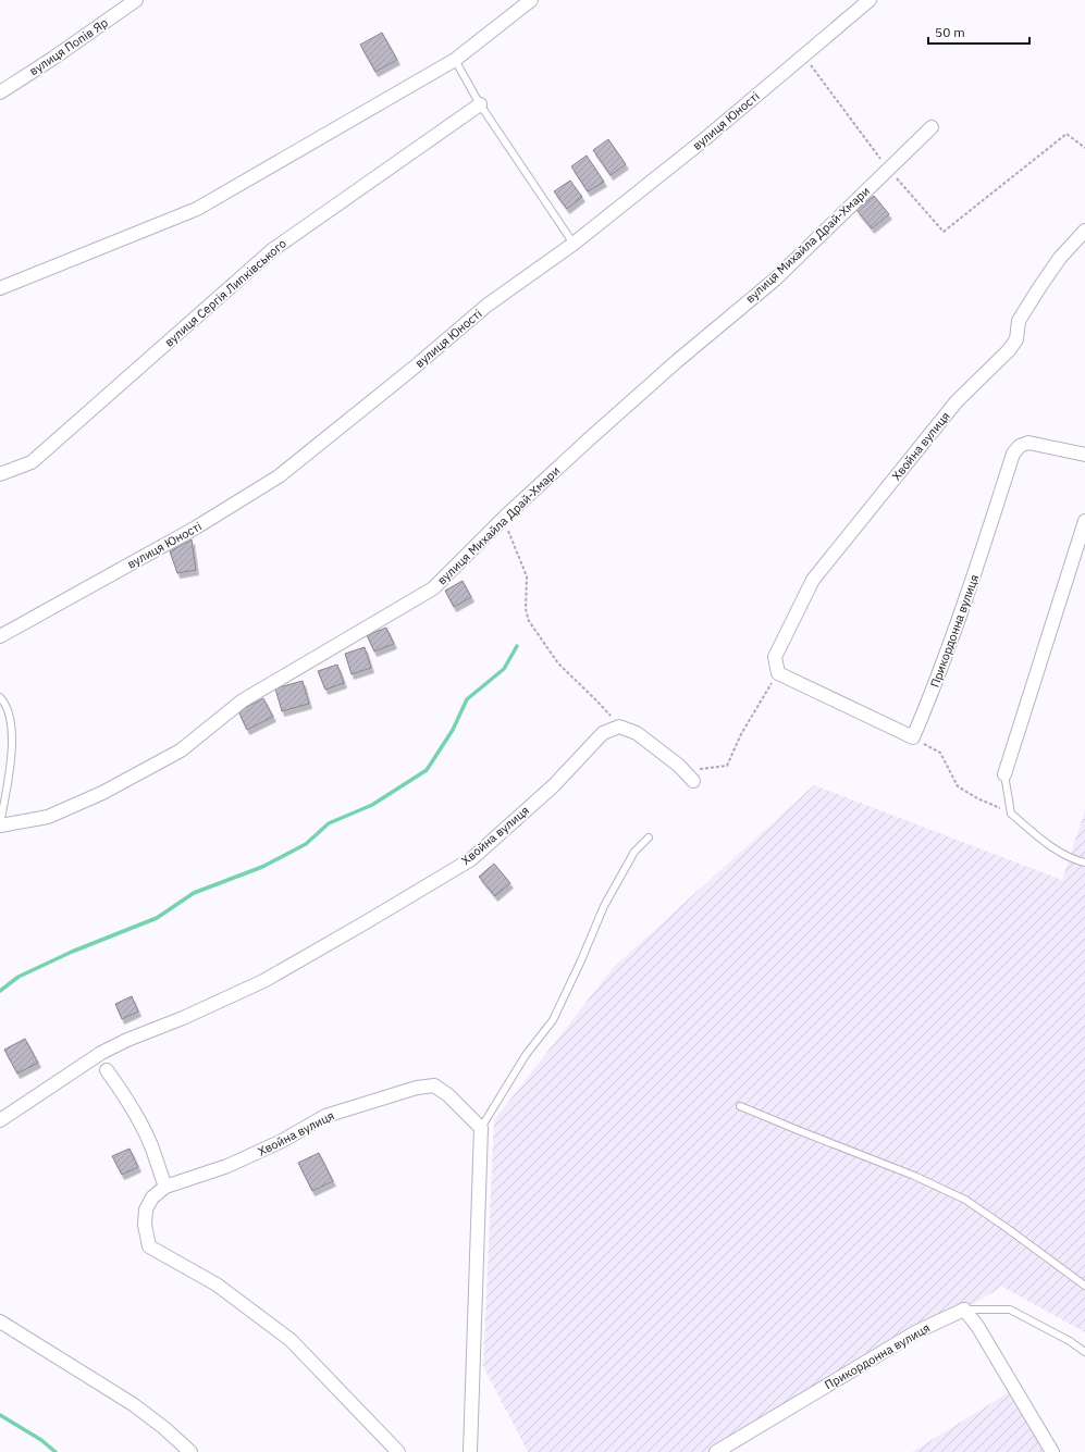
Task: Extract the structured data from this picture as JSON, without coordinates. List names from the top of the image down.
{
  "streets": {
    "street": [
      "вулиця Попів Яр",
      "вулиця Юності",
      "вулиця Михайла Драй-Хмари",
      "вулиця Сергія Липківського",
      "Хвойна вулиця",
      "Прикордонна вулиця"
    ]
  },
  "scale_bar": "50 m"
}
